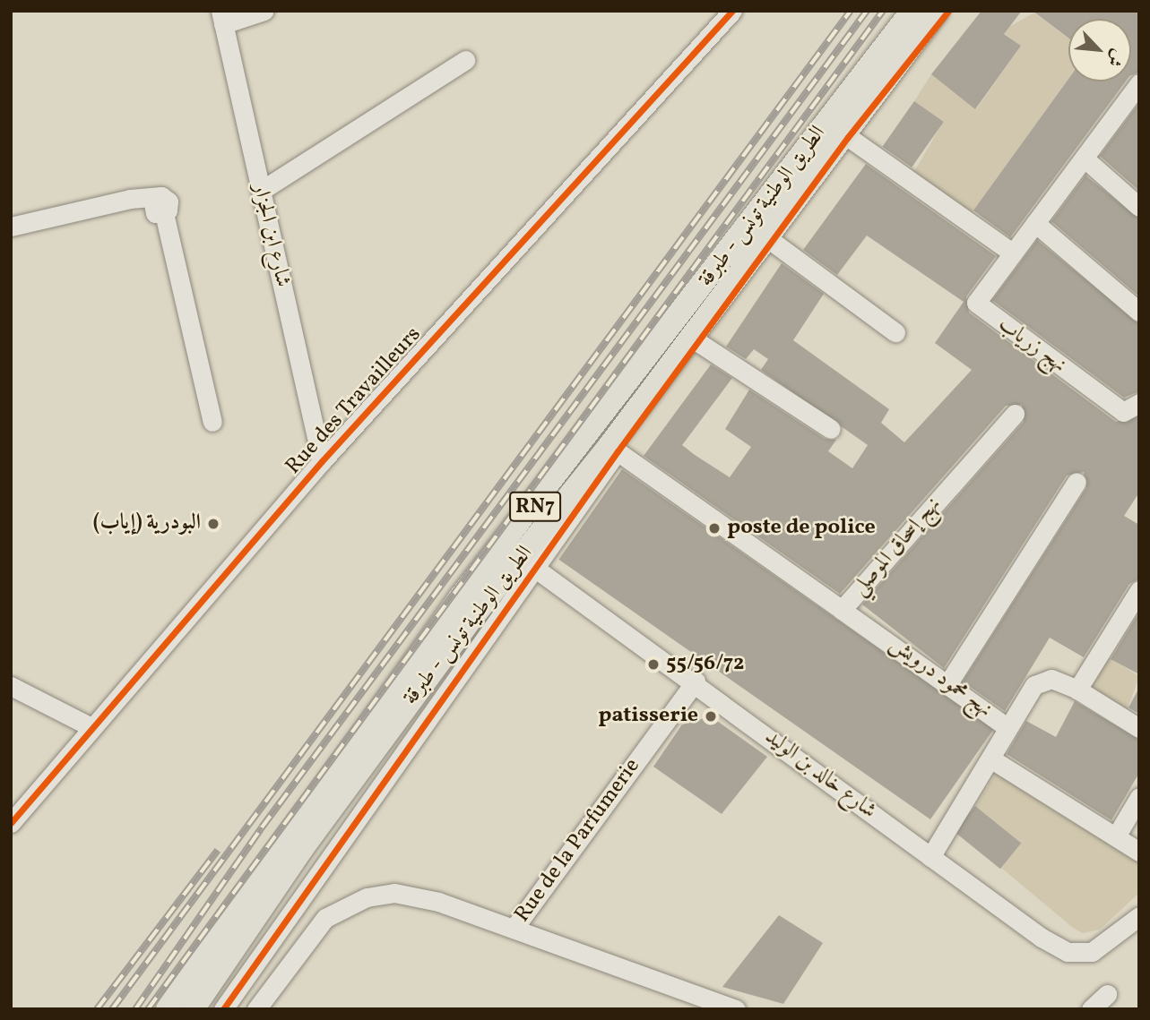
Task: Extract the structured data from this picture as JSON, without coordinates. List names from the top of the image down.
{
  "streets": {
    "main road": ["الطريق الوطنية تونس - طبرقة", "RN7"],
    "street": [
      "شارع ابن الجزار",
      "نهج زرياب",
      "Rue des Travailleurs",
      "نهج إسحاق الموصلي",
      "نهج محمود درويش",
      "شارع خالد بن الوليد",
      "Rue de la Parfumerie"
    ]
  },
  "crossings": [
    ["الطريق الوطنية تونس - طبرقة", "نهج إسحاق الموصلي"],
    ["الطريق الوطنية تونس - طبرقة", "شارع خالد بن الوليد"],
    ["شارع ابن الجزار", "Rue des Travailleurs"],
    ["نهج إسحاق الموصلي", "نهج محمود درويش"],
    ["نهج محمود درويش", "شارع خالد بن الوليد"],
    ["شارع خالد بن الوليد", "Rue de la Parfumerie"]
  ],
  "places": [
    "البودرية (إياب)",
    "poste de police",
    "55/56/72",
    "patisserie"
  ],
  "north": "bottom right"
}
